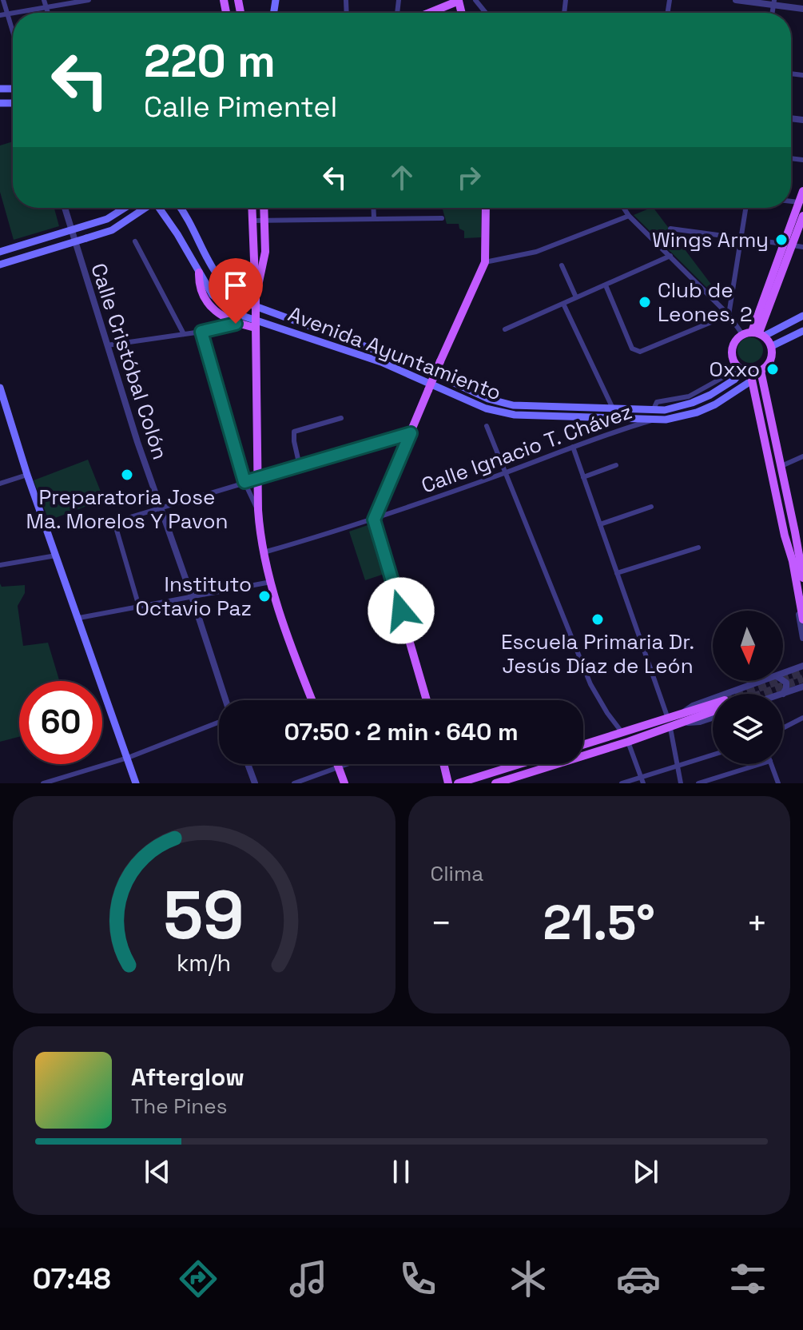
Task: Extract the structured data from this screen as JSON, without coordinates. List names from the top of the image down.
{
  "streets": {
    "main road": ["Avenida Ayuntamiento"],
    "street": ["Calle Cristóbal Colón", "Calle Ignacio T. Chávez"]
  },
  "crossings": [
    ["Avenida Ayuntamiento", "Calle Ignacio T. Chávez"]
  ],
  "places": [
    "Wings Army",
    "Club de Leones, 2",
    "Oxxo",
    "Preparatoria Jose Ma. Morelos Y Pavon",
    "Instituto Octavio Paz",
    "Escuela Primaria Dr. Jesús Díaz de León"
  ],
  "north": "bottom",
  "page": {
    "turn": ["220 m", "Calle Pimentel"],
    "limit": "60",
    "trip": "07:50 · 2 min · 640 m",
    "tile": "Clima",
    "heat": ["−", "21.5°", "+"],
    "song": ["Afterglow", "The Pines"],
    "tabs": "07:48",
    "gauge": ["59", "km/h"]
  }
}
